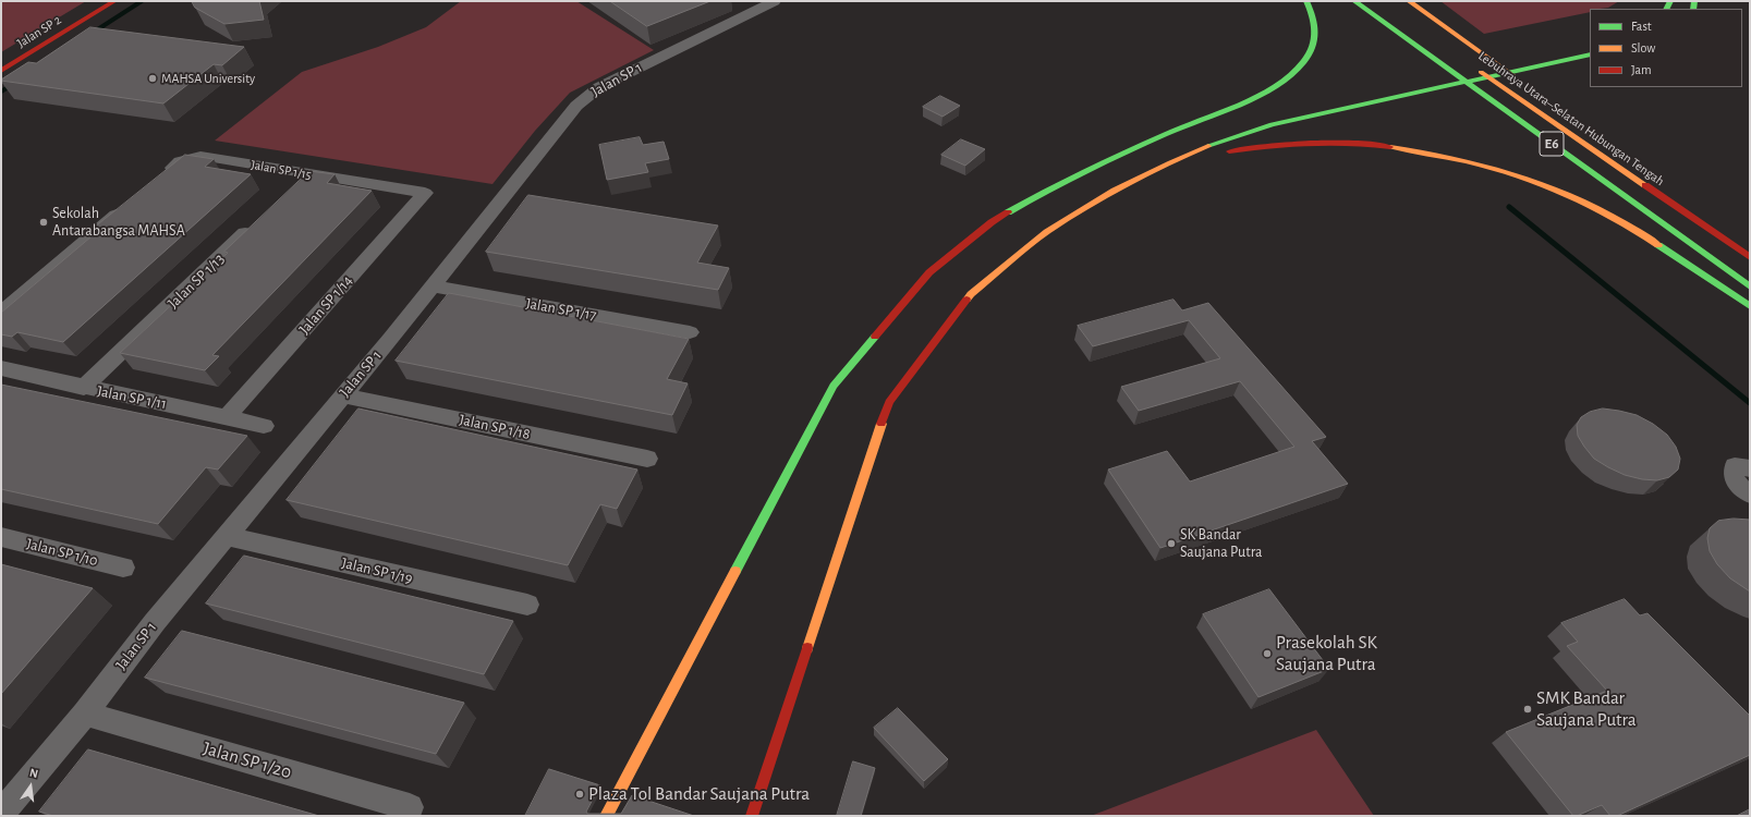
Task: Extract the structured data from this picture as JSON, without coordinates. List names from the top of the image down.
{
  "streets": {
    "main road": ["Jalan SP 2", "Lebuhraya Utara–Selatan Hubungan Tengah", "E6"],
    "street": [
      "Jalan SP 1",
      "Jalan SP 1/15",
      "Jalan SP 1/13",
      "Jalan SP 1/14",
      "Jalan SP 1/17",
      "Jalan SP 1/11",
      "Jalan SP 1/18",
      "Jalan SP 1/10",
      "Jalan SP 1/19",
      "Jalan SP 1/20"
    ]
  },
  "crossings": [
    ["Jalan SP 1", "Jalan SP 1/17"],
    ["Jalan SP 1", "Jalan SP 1/18"],
    ["Jalan SP 1", "Jalan SP 1/19"],
    ["Jalan SP 1", "Jalan SP 1/20"],
    ["Jalan SP 1/15", "Jalan SP 1/14"],
    ["Jalan SP 1/13", "Jalan SP 1/11"],
    ["Jalan SP 1/14", "Jalan SP 1/11"]
  ],
  "places": [
    "MAHSA University",
    "Sekolah Antarabangsa MAHSA",
    "SK Bandar Saujana Putra",
    "Prasekolah SK Saujana Putra",
    "SMK Bandar Saujana Putra",
    "Plaza Tol Bandar Saujana Putra"
  ],
  "legend": ["Fast", "Slow", "Jam"],
  "north": "top"
}
